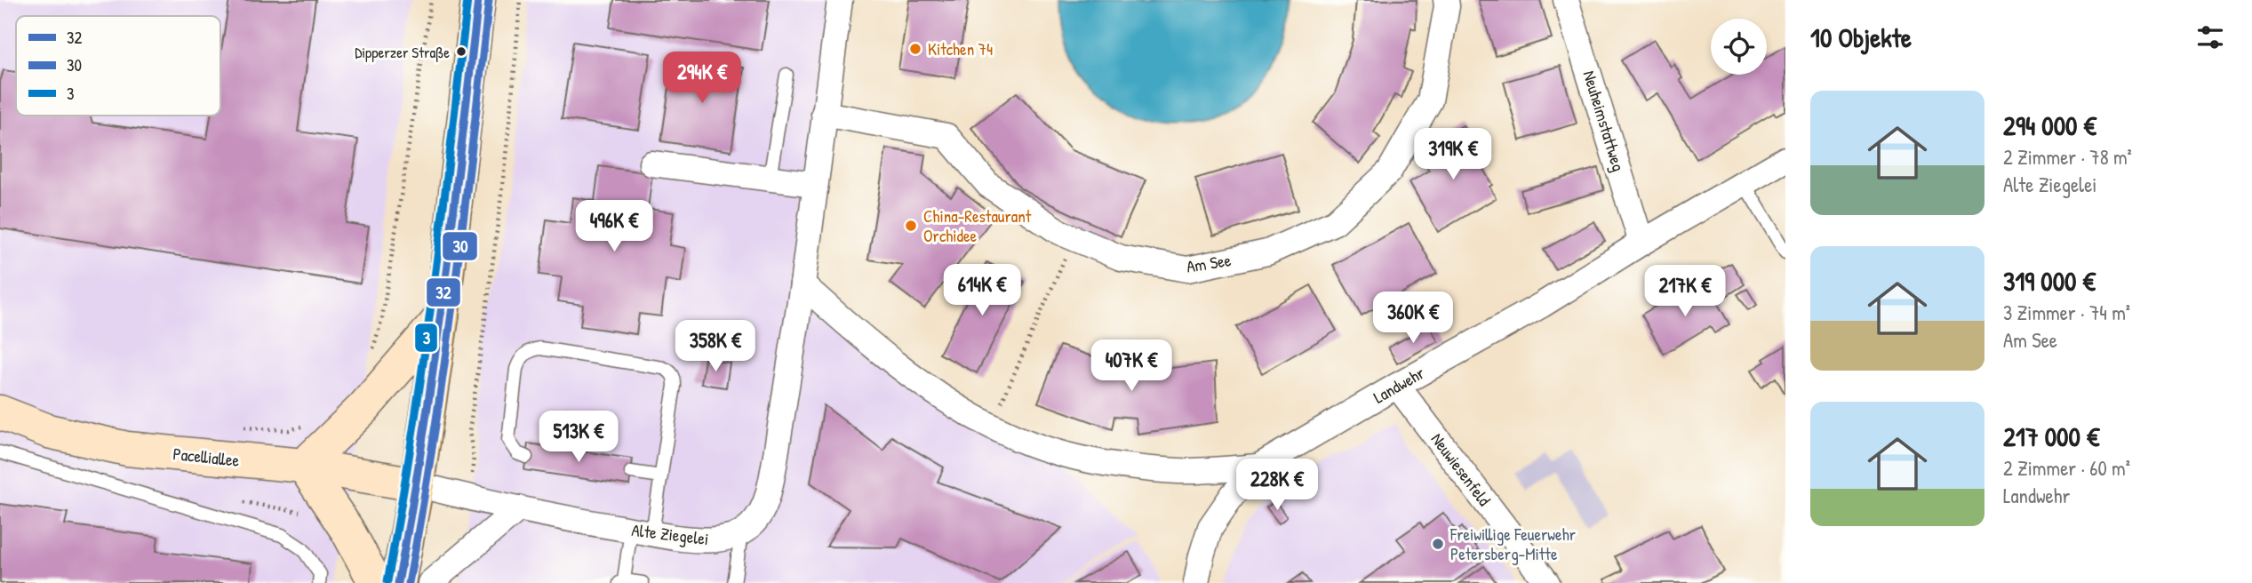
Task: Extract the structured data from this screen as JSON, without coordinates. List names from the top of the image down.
{
  "streets": {
    "main road": ["Pacelliallee"],
    "street": [
      "Neuheimstattweg",
      "Am See",
      "Landwehr",
      "Neuwiesenfeld",
      "Alte Ziegelei"
    ]
  },
  "crossings": [
    ["Neuheimstattweg", "Landwehr"],
    ["Landwehr", "Neuwiesenfeld"],
    ["Pacelliallee", "Alte Ziegelei"]
  ],
  "places": [
    "Kitchen 74",
    "Dipperzer Straße",
    "China-Restaurant Orchidee",
    "Freiwillige Feuerwehr Petersberg-Mitte"
  ],
  "lines": ["transit line 32", "transit line 3", "transit line 30"],
  "legend": ["32", "30", "3"],
  "page": {
    "heading": "10 Objekte",
    "price": [
      "294K €",
      "319K €",
      "496K €",
      "614K €",
      "217K €",
      "360K €",
      "358K €",
      "407K €",
      "513K €",
      "228K €"
    ],
    "list": [
      {
        "name": "294 000 €",
        "note": "2 Zimmer · 78 m² · Alte Ziegelei"
      },
      {
        "name": "319 000 €",
        "note": "3 Zimmer · 74 m² · Am See"
      },
      {
        "name": "217 000 €",
        "note": "2 Zimmer · 60 m² · Landwehr"
      }
    ]
  }
}
